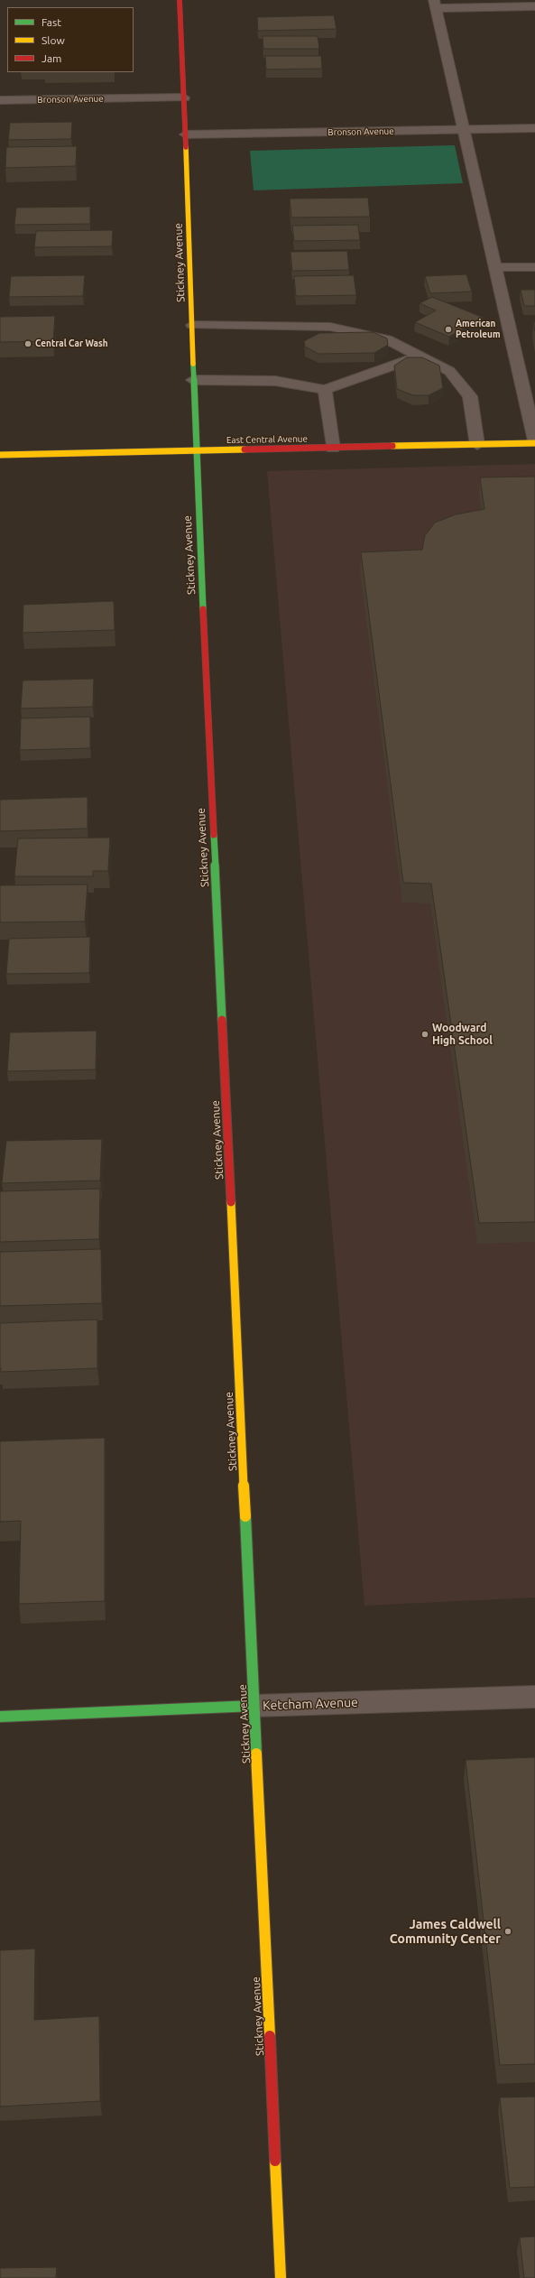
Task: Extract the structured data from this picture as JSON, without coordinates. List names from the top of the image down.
{
  "streets": {
    "street": [
      "Bronson Avenue",
      "Stickney Avenue",
      "East Central Avenue",
      "Ketcham Avenue"
    ]
  },
  "crossings": [
    ["Bronson Avenue", "Stickney Avenue"],
    ["Stickney Avenue", "East Central Avenue"],
    ["Stickney Avenue", "Ketcham Avenue"]
  ],
  "places": [
    "American Petroleum",
    "Central Car Wash",
    "Woodward High School",
    "James Caldwell Community Center"
  ],
  "legend": ["Fast", "Slow", "Jam"]
}
